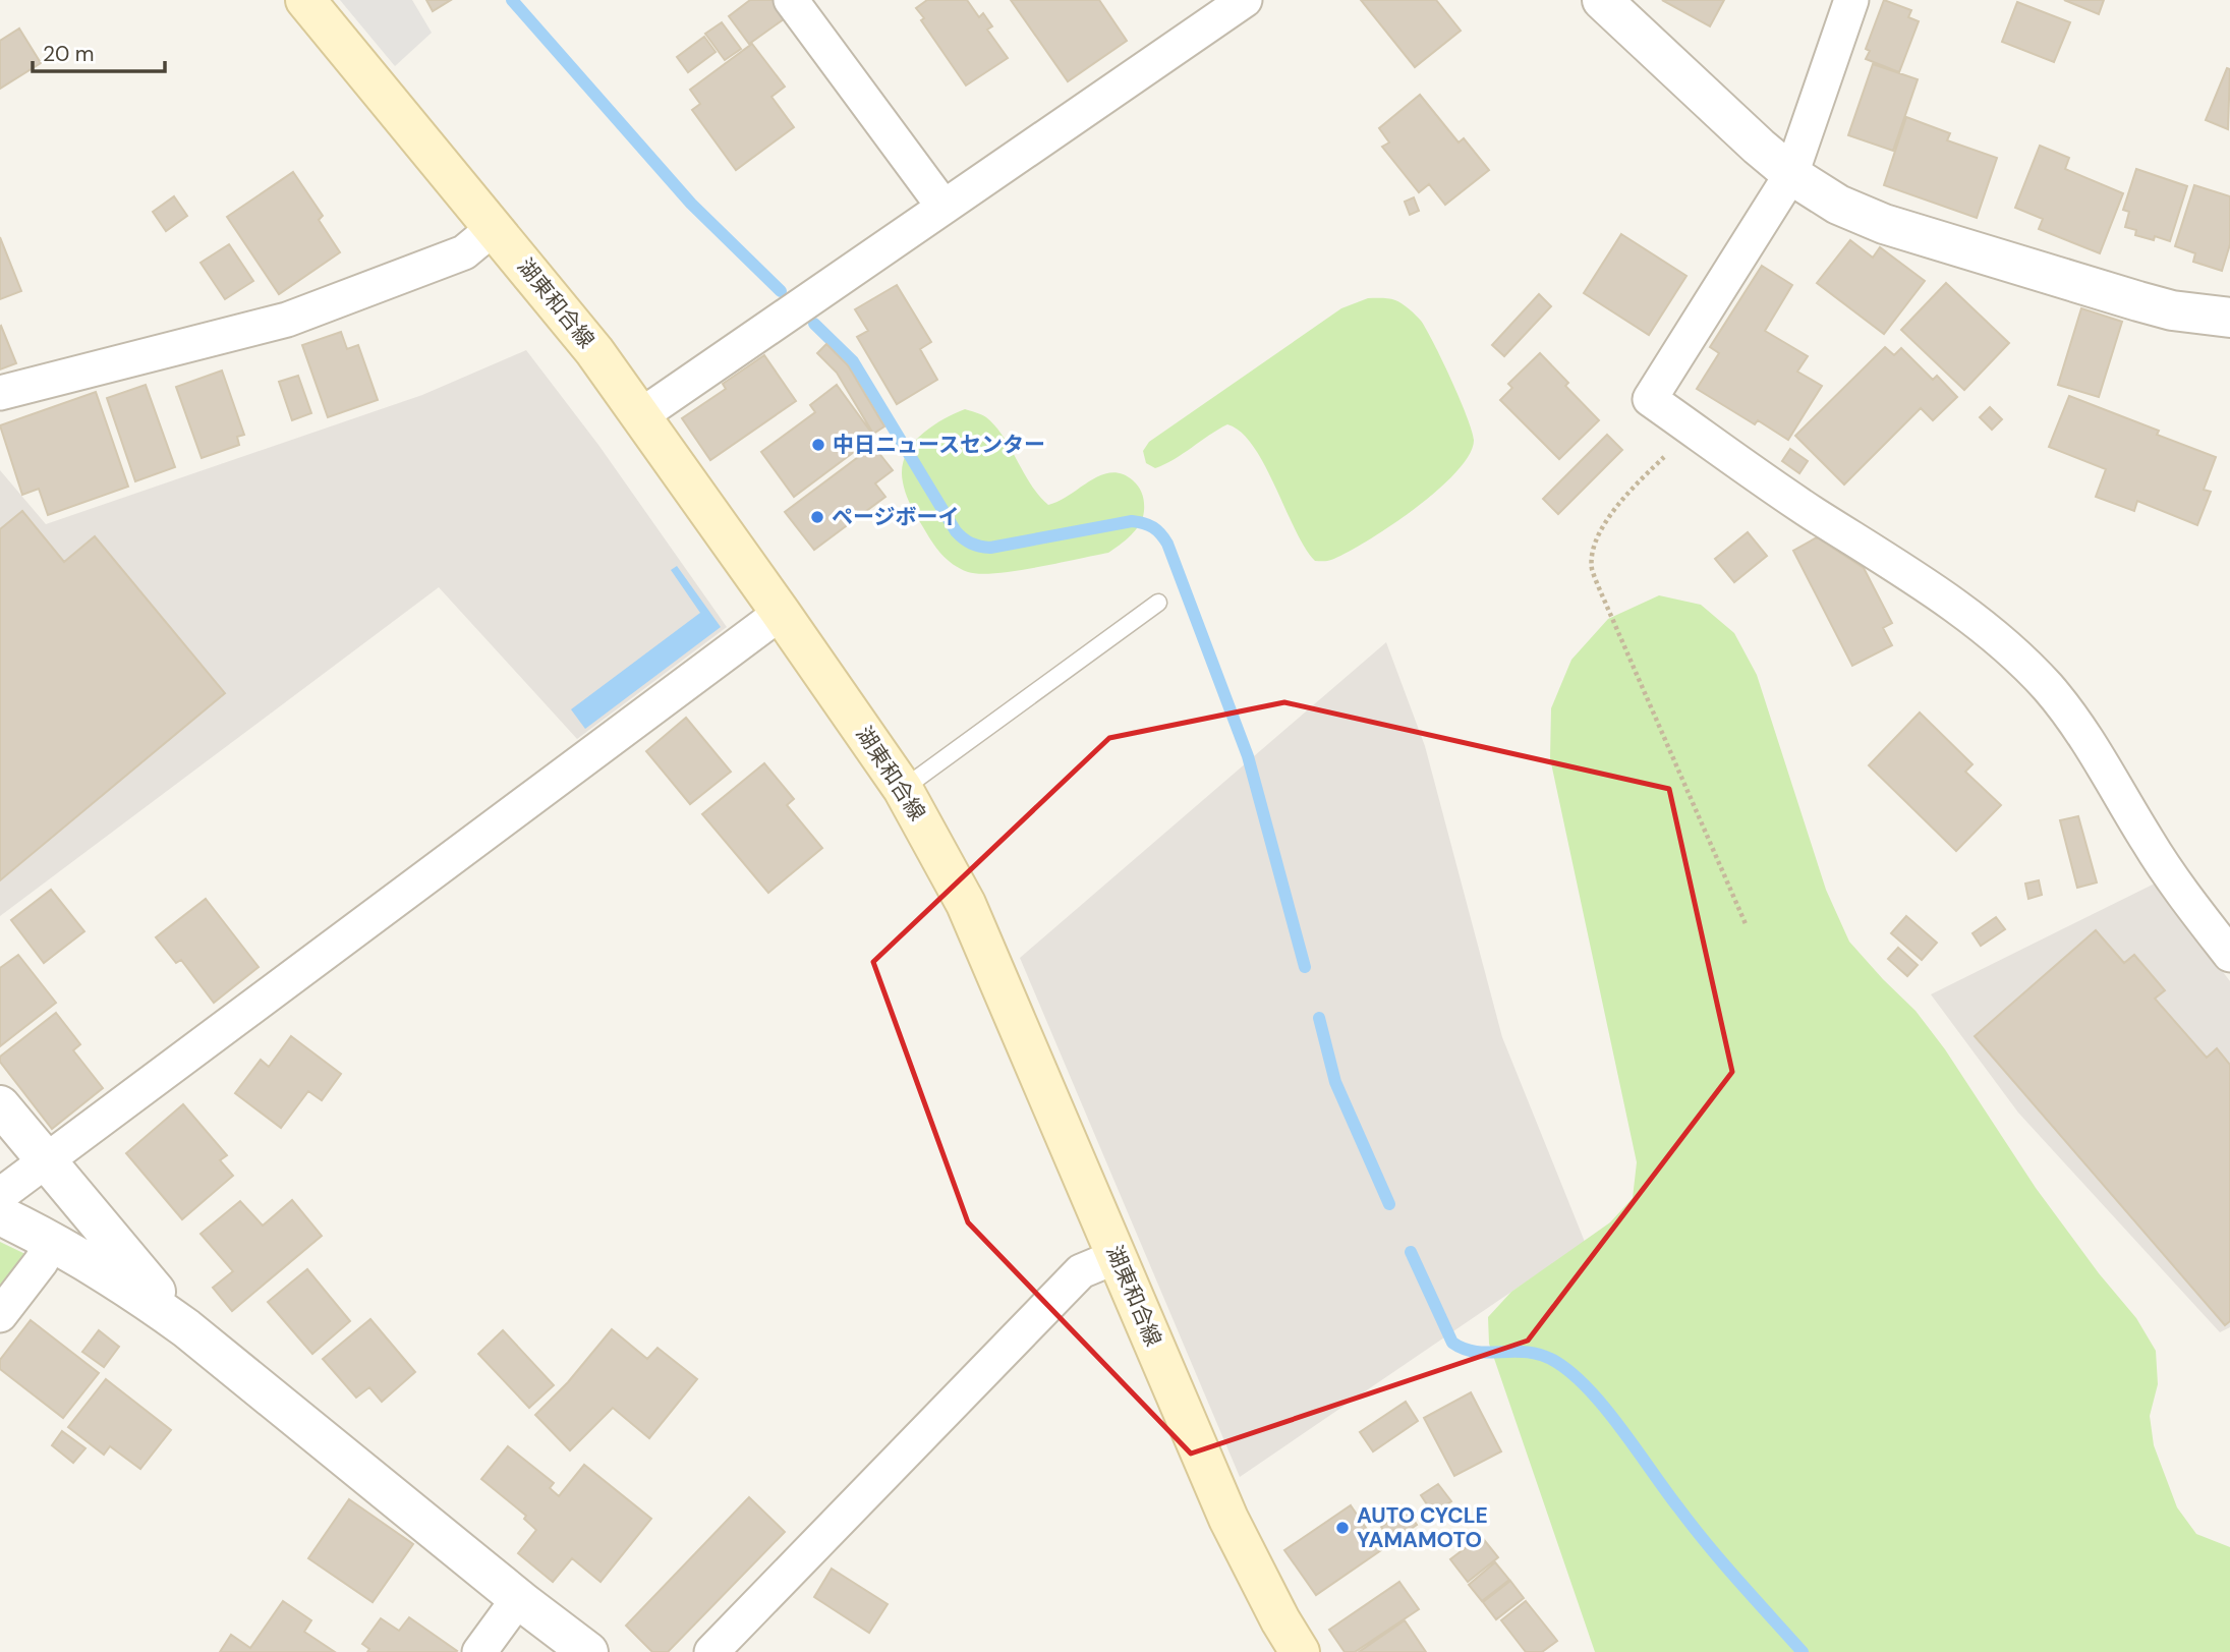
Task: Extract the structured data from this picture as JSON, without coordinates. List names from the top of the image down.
{
  "streets": {
    "main road": ["湖東和合線"]
  },
  "places": ["中日ニュースセンター", "ページボーイ", "AUTO CYCLE YAMAMOTO"],
  "scale_bar": "20 m"
}
